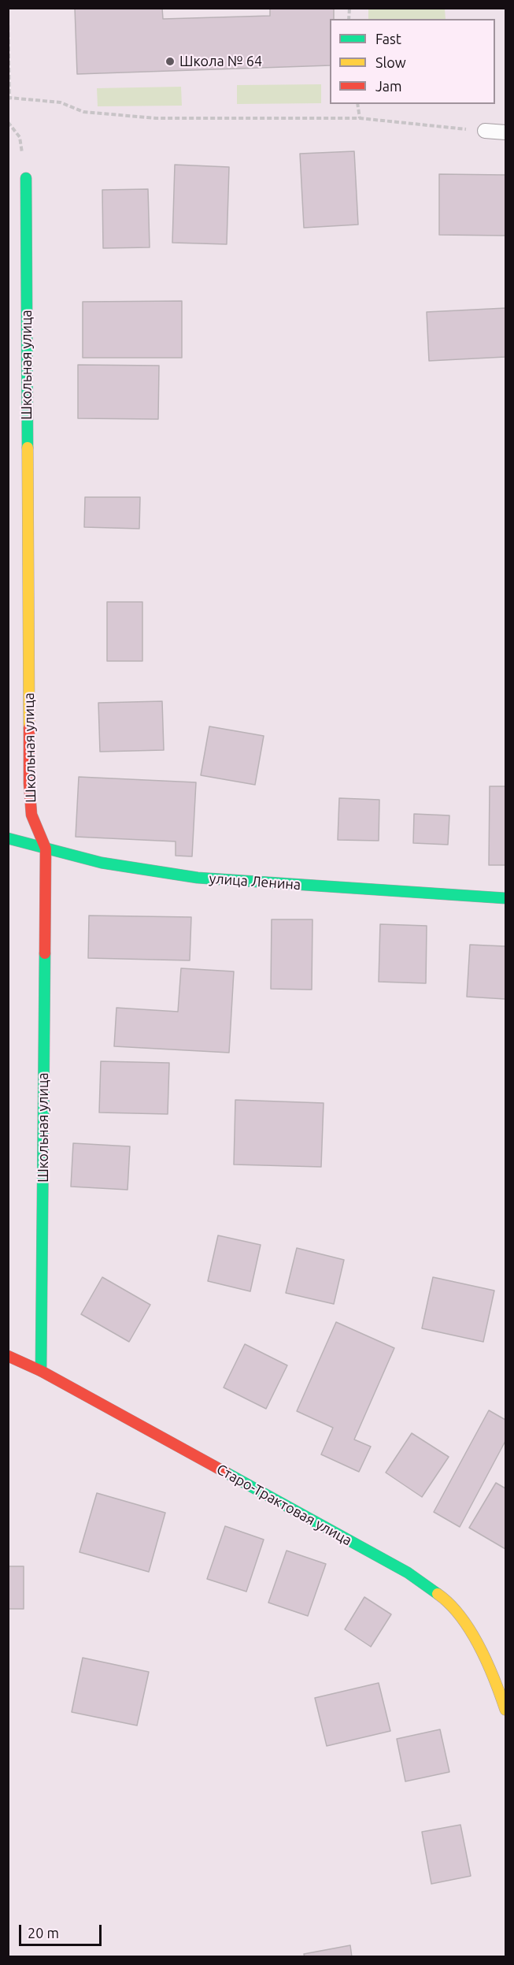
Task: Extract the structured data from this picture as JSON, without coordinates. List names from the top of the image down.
{
  "streets": {
    "street": ["Школьная улица", "улица Ленина", "Старо-Трактовая улица"]
  },
  "crossings": [
    ["Школьная улица", "улица Ленина"],
    ["Школьная улица", "Старо-Трактовая улица"]
  ],
  "places": ["Школа № 64"],
  "legend": ["Fast", "Slow", "Jam"],
  "scale_bar": "20 m"
}
